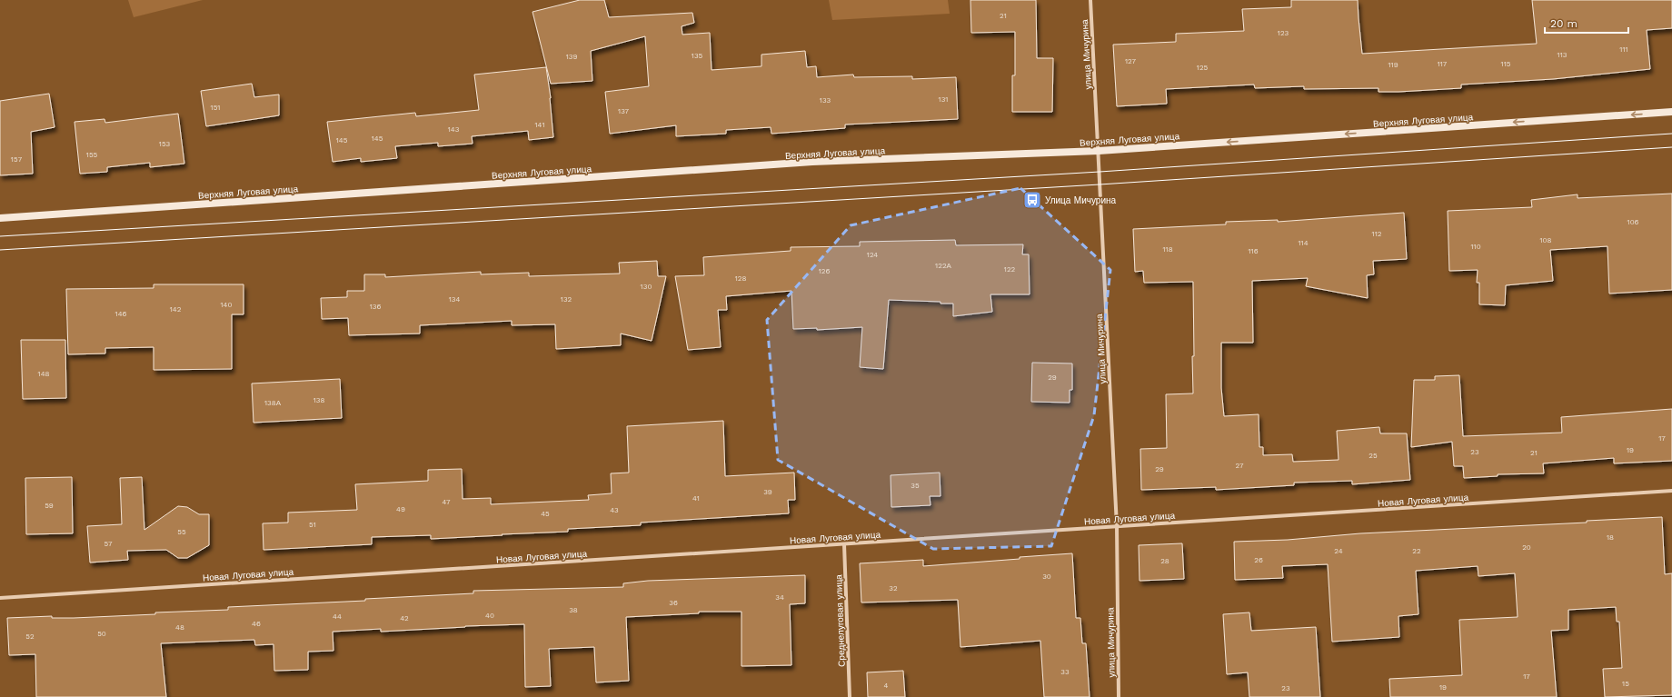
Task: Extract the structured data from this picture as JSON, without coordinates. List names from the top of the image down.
{
  "streets": {
    "main road": ["Верхняя Луговая улица"],
    "street": ["улица Мичурина", "Новая Луговая улица", "Среднелуговая улица"]
  },
  "crossings": [
    ["улица Мичурина", "Верхняя Луговая улица"],
    ["улица Мичурина", "Новая Луговая улица"],
    ["Новая Луговая улица", "Среднелуговая улица"]
  ],
  "places": {
    "bus stop": ["Улица Мичурина"]
  },
  "house_numbers": [
    "21",
    "123",
    "111",
    "113",
    "135",
    "139",
    "127",
    "117",
    "115",
    "119",
    "125",
    "131",
    "133",
    "151",
    "137",
    "141",
    "143",
    "145",
    "145",
    "153",
    "155",
    "157",
    "106",
    "112",
    "108",
    "114",
    "110",
    "118",
    "116",
    "124",
    "122А",
    "122",
    "126",
    "128",
    "130",
    "134",
    "132",
    "140",
    "136",
    "142",
    "146",
    "148",
    "29",
    "138",
    "138А",
    "17",
    "19",
    "23",
    "21",
    "25",
    "27",
    "29",
    "35",
    "39",
    "41",
    "47",
    "59",
    "49",
    "43",
    "45",
    "51",
    "55",
    "18",
    "57",
    "20",
    "24",
    "22",
    "26",
    "28",
    "30",
    "32",
    "34",
    "36",
    "38",
    "40",
    "44",
    "42",
    "46",
    "48",
    "50",
    "52",
    "33",
    "17",
    "15",
    "4",
    "19",
    "23"
  ],
  "scale_bar": "20 m"
}
